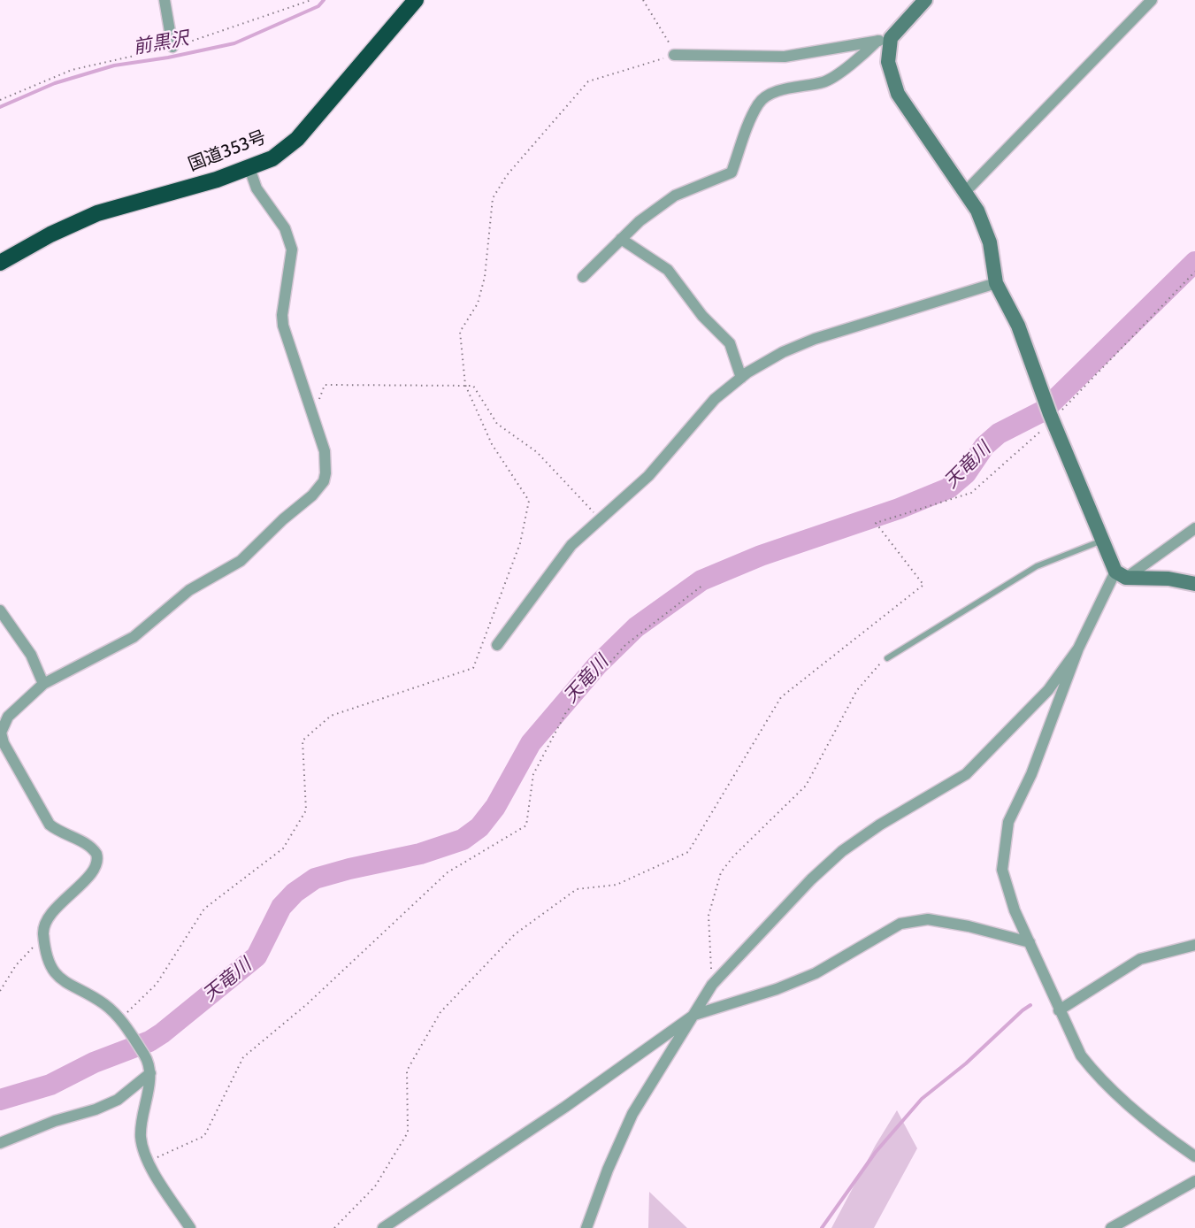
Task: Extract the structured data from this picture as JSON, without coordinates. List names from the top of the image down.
{
  "streets": {
    "highway": ["国道353号"]
  },
  "water": ["前黒沢", "天竜川"]
}
